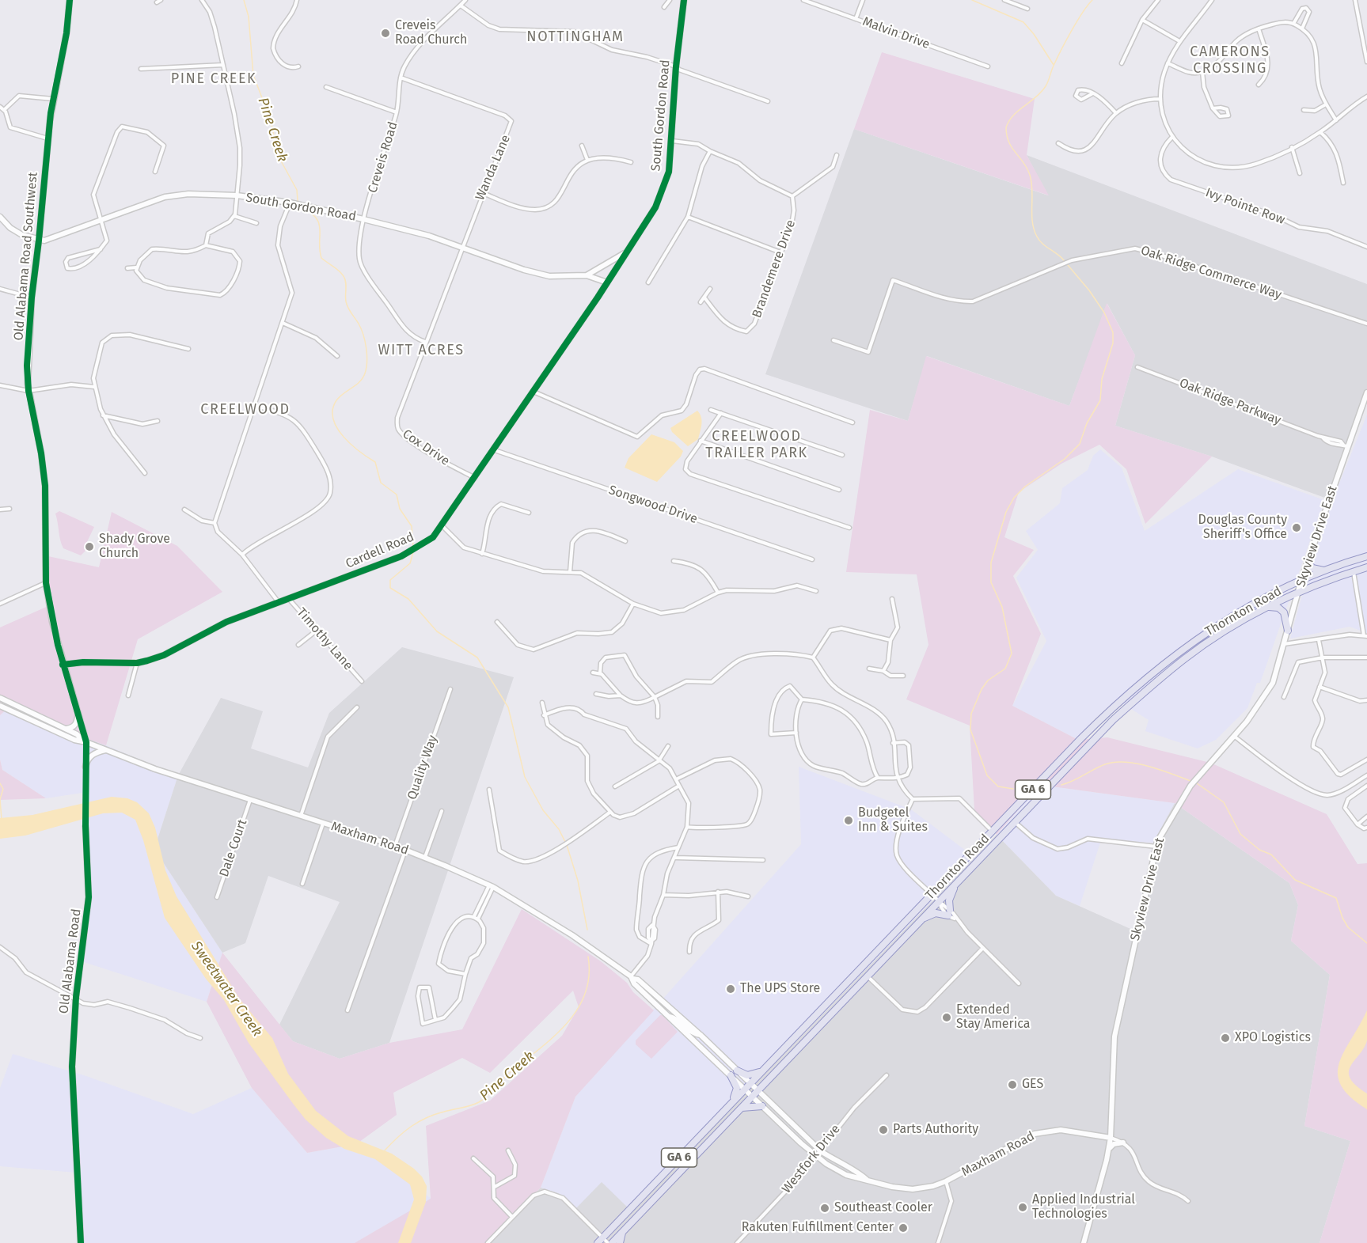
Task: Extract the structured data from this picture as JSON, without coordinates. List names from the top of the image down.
{
  "streets": {
    "highway": ["Thornton Road", "GA 6"],
    "street": [
      "Malvin Drive",
      "South Gordon Road",
      "Creveis Road",
      "Wanda Lane",
      "Ivy Pointe Row",
      "Old Alabama Road Southwest",
      "Brandemere Drive",
      "Oak Ridge Commerce Way",
      "Oak Ridge Parkway",
      "Cox Drive",
      "Songwood Drive",
      "Skyview Drive East",
      "Cardell Road",
      "Timothy Lane",
      "Quality Way",
      "Maxham Road",
      "Dale Court",
      "Old Alabama Road",
      "Westfork Drive"
    ]
  },
  "crossings": [
    ["South Gordon Road", "Creveis Road"],
    ["South Gordon Road", "Wanda Lane"],
    ["South Gordon Road", "Old Alabama Road Southwest"],
    ["South Gordon Road", "Cox Drive"],
    ["South Gordon Road", "Cardell Road"],
    ["Creveis Road", "Wanda Lane"],
    ["Creveis Road", "Cox Drive"],
    ["Wanda Lane", "Cox Drive"],
    ["Old Alabama Road Southwest", "Cardell Road"],
    ["Old Alabama Road Southwest", "Maxham Road"],
    ["Old Alabama Road Southwest", "Old Alabama Road"],
    ["Oak Ridge Parkway", "Skyview Drive East"],
    ["Cox Drive", "Cardell Road"],
    ["Songwood Drive", "Cardell Road"],
    ["Skyview Drive East", "Thornton Road"],
    ["Skyview Drive East", "Maxham Road"],
    ["Cardell Road", "Timothy Lane"],
    ["Thornton Road", "Maxham Road"],
    ["Quality Way", "Maxham Road"],
    ["Maxham Road", "Dale Court"],
    ["Maxham Road", "Westfork Drive"]
  ],
  "districts": [
    "NOTTINGHAM",
    "CAMERONS CROSSING",
    "PINE CREEK",
    "WITT ACRES",
    "CREELWOOD",
    "CREELWOOD TRAILER PARK"
  ],
  "water": ["Pine Creek", "Sweetwater Creek"],
  "places": [
    "Creveis Road Church",
    "Douglas County Sheriff's Office",
    "Shady Grove Church",
    "Budgetel Inn & Suites",
    "The UPS Store",
    "Extended Stay America",
    "XPO Logistics",
    "GES",
    "Parts Authority",
    "Applied Industrial Technologies",
    "Southeast Cooler",
    "Rakuten Fulfillment Center"
  ]
}
